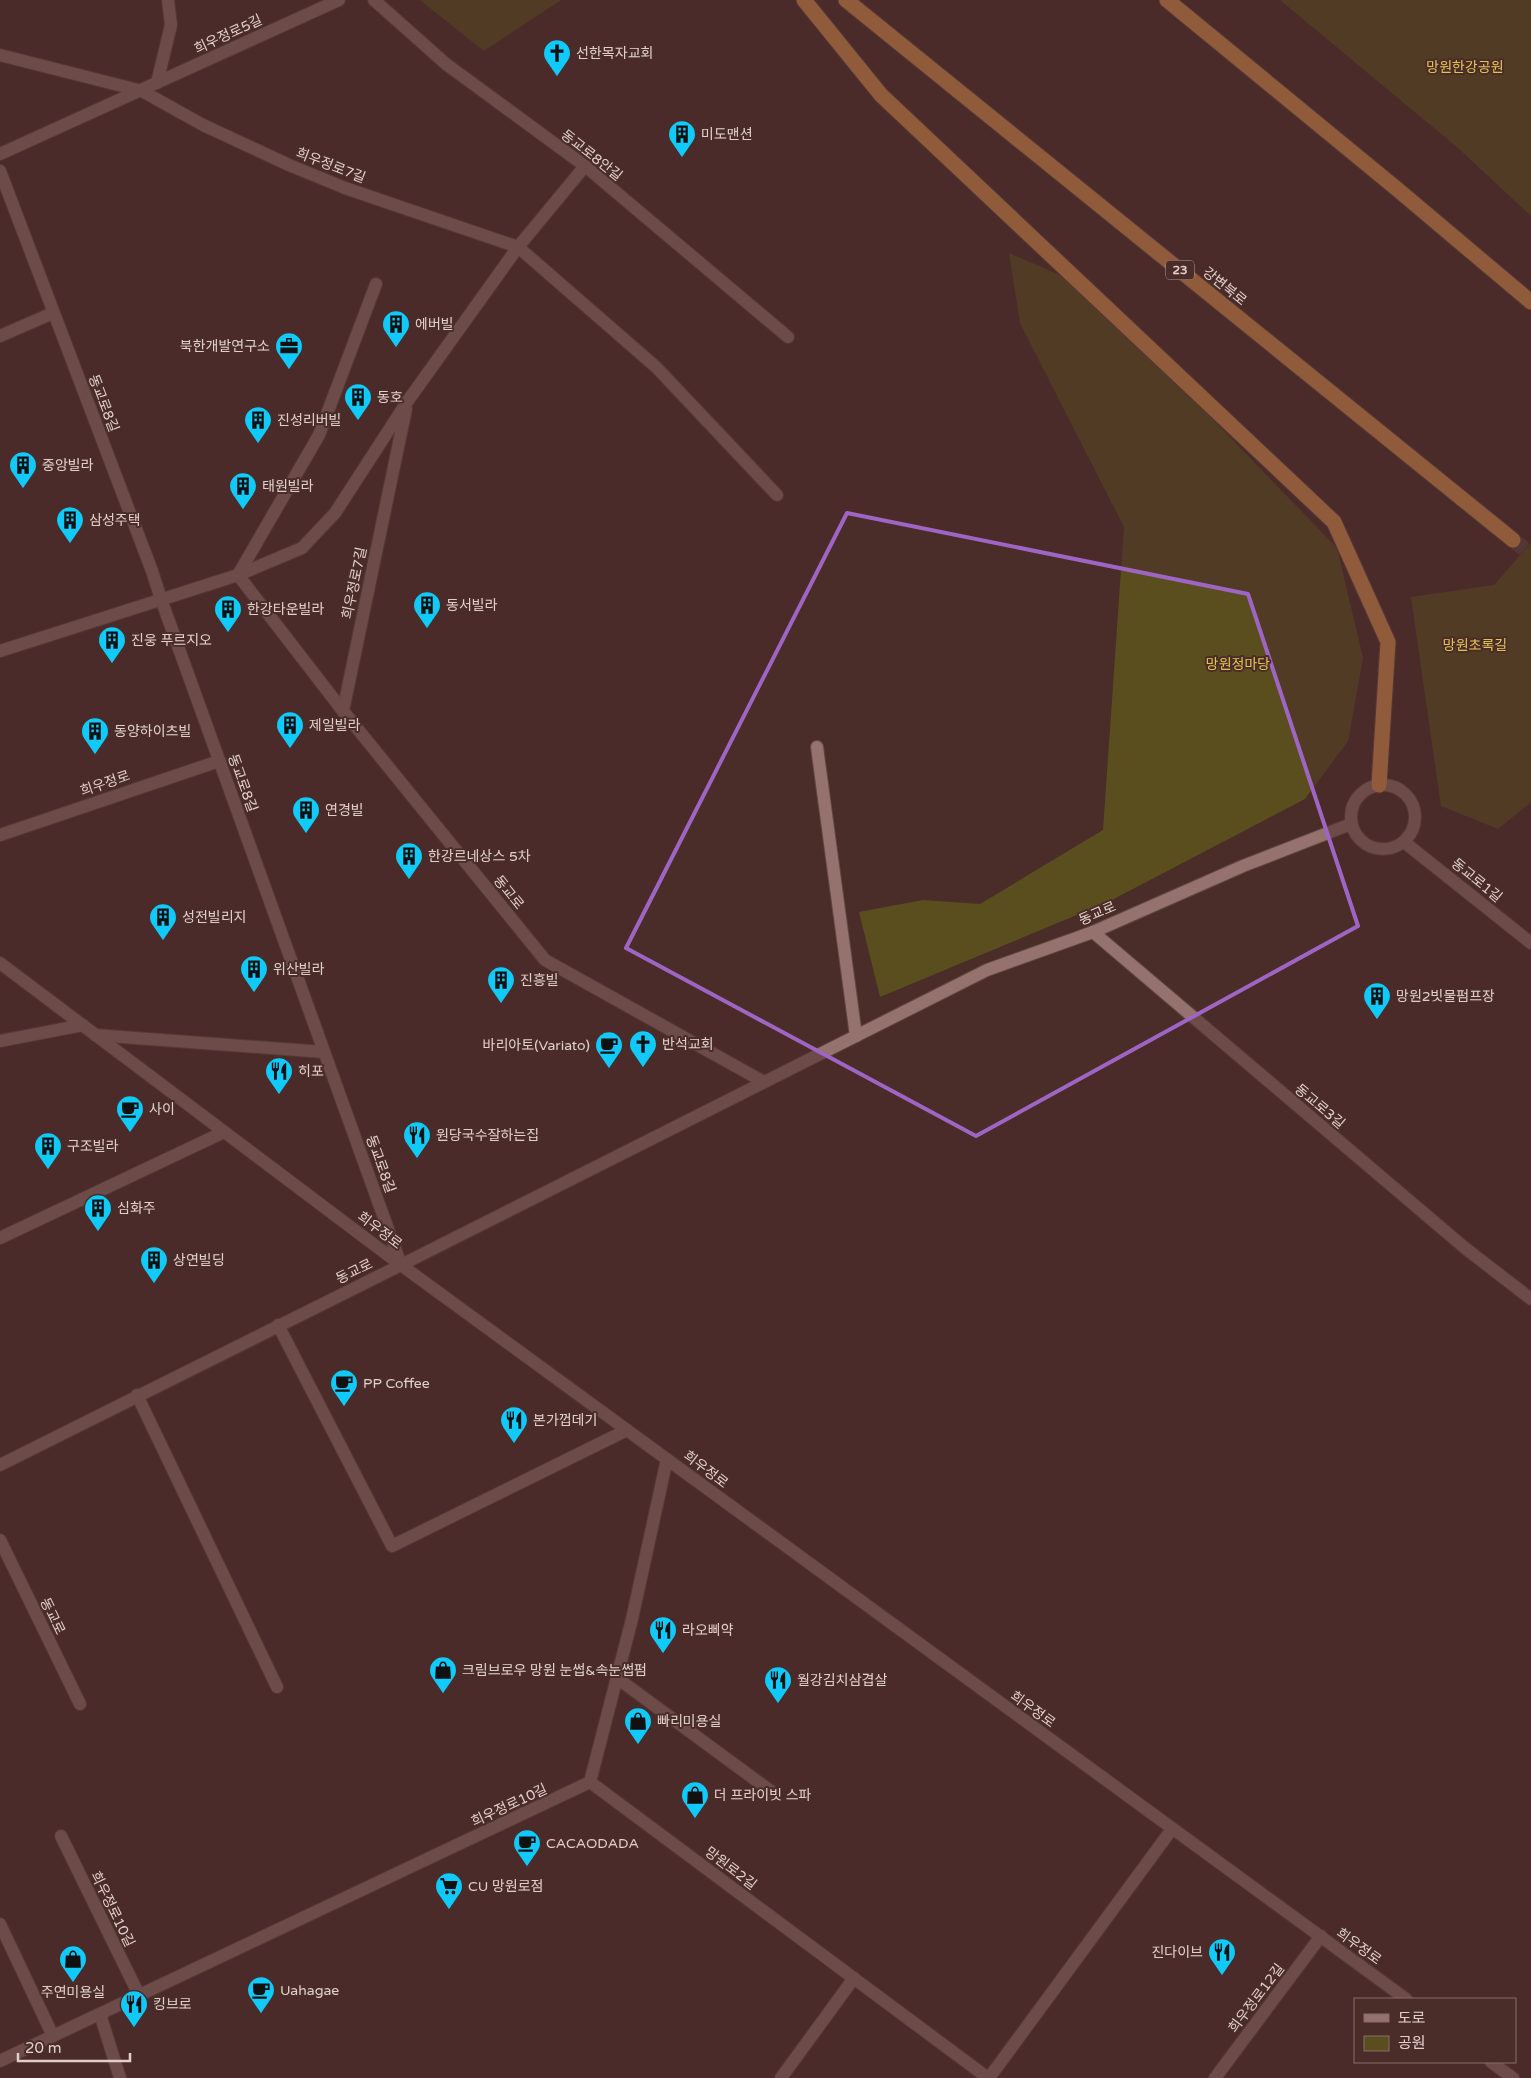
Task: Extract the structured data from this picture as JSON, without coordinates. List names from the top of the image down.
{
  "streets": {
    "highway": ["23", "강변북로"],
    "street": [
      "희우정로5길",
      "동교로8안길",
      "희우정로7길",
      "동교로8길",
      "희우정로",
      "동교로1길",
      "동교로",
      "동교로3길",
      "희우정로10길",
      "망원로2길",
      "희우정로12길"
    ]
  },
  "crossings": [
    ["희우정로5길", "희우정로7길"],
    ["동교로8안길", "희우정로7길"],
    ["희우정로7길", "동교로8길"],
    ["희우정로7길", "동교로"],
    ["동교로8길", "희우정로"],
    ["동교로8길", "동교로"],
    ["희우정로", "동교로"],
    ["희우정로", "희우정로12길"],
    ["동교로1길", "동교로"],
    ["동교로", "동교로3길"],
    ["희우정로10길", "망원로2길"]
  ],
  "parks": ["망원한강공원", "망원초록길", "망원정마당"],
  "places": {
    "church": ["선한목자교회", "반석교회"],
    "building": [
      "미도맨션",
      "에버빌",
      "동호",
      "진성리버빌",
      "중앙빌라",
      "태원빌라",
      "삼성주택",
      "동서빌라",
      "한강타운빌라",
      "진웅 푸르지오",
      "제일빌라",
      "동양하이츠빌",
      "연경빌",
      "한강르네상스 5차",
      "성전빌리지",
      "위산빌라",
      "진흥빌",
      "망원2빗물펌프장",
      "구조빌라",
      "심화주",
      "상연빌딩"
    ],
    "office": ["북한개발연구소"],
    "cafe": [
      "바리아토(Variato)",
      "사이",
      "PP Coffee",
      "CACAODADA",
      "Uahagae"
    ],
    "restaurant": [
      "히포",
      "원당국수잘하는집",
      "본가껍데기",
      "라오삐약",
      "월강김치삼겹살",
      "진다이브",
      "킹브로"
    ],
    "shop": [
      "크림브로우 망원 눈썹&속눈썹펌",
      "빠리미용실",
      "더 프라이빗 스파",
      "주연미용실"
    ],
    "supermarket": ["CU 망원로점"]
  },
  "legend": ["도로", "공원"],
  "scale_bar": "20 m"
}
